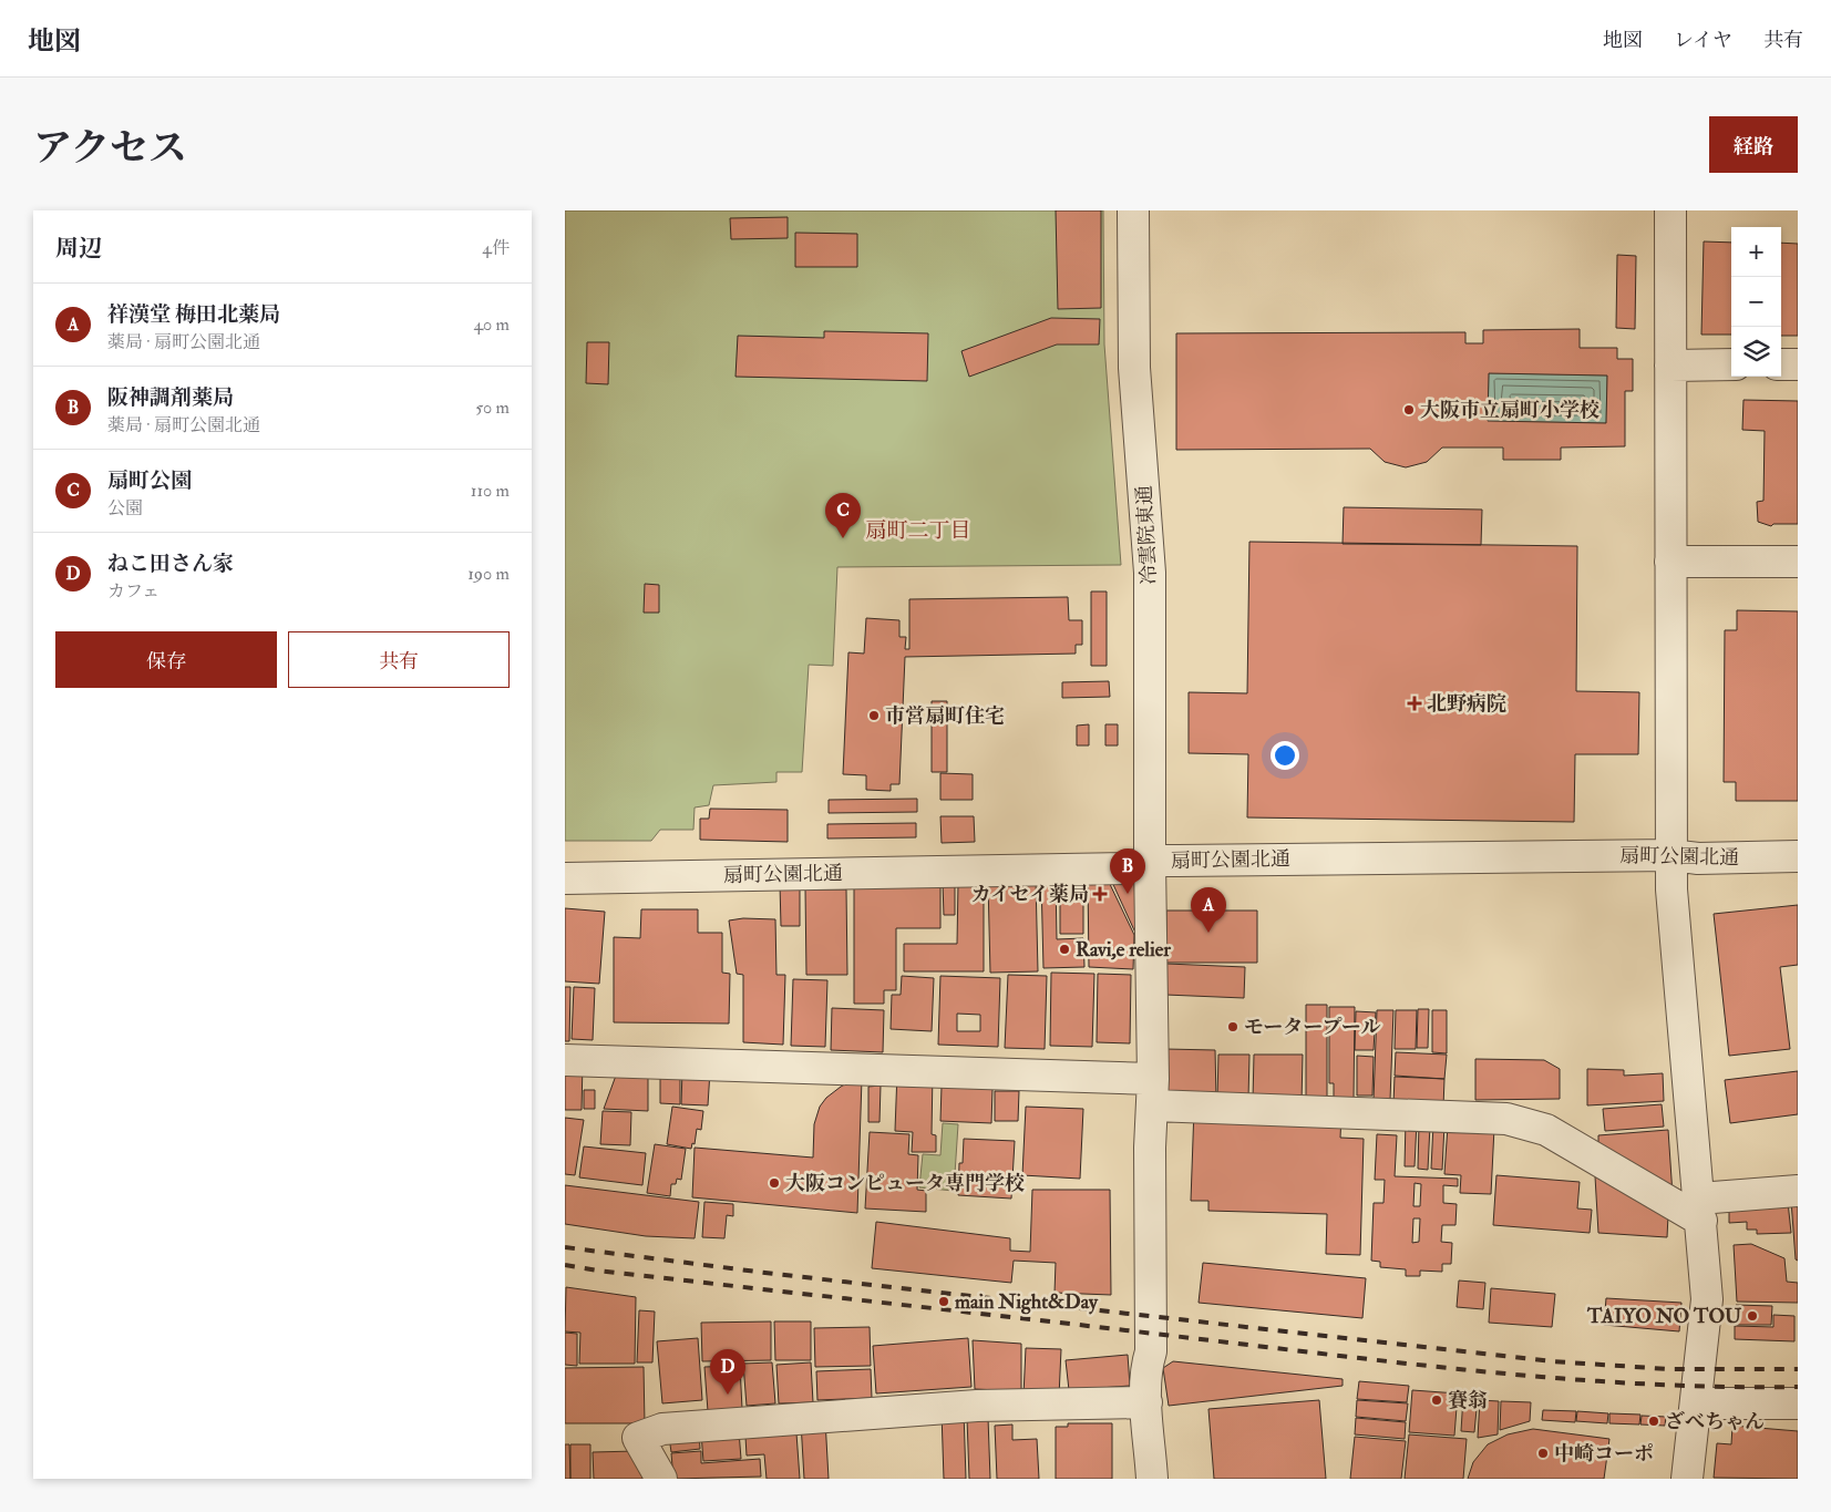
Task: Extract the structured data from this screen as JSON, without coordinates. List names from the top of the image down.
{
  "streets": {
    "street": ["冷雲院東通", "扇町公園北通"]
  },
  "crossings": [
    ["冷雲院東通", "扇町公園北通"]
  ],
  "districts": ["扇町二丁目"],
  "places": {
    "other": [
      "大阪市立扇町小学校",
      "市営扇町住宅",
      "Ravi,e relier",
      "モータープール",
      "大阪コンピュータ専門学校",
      "main Night&Day",
      "TAIYO NO TOU",
      "賽翁",
      "ざべちゃん",
      "中崎コーポ"
    ],
    "health": ["北野病院", "カイセイ薬局"]
  },
  "page": {
    "header": "地図",
    "nav": ["地図", "レイヤ", "共有"],
    "title": "アクセス",
    "buttons": [
      "経路",
      ["保存", "共有"]
    ],
    "heading": ["周辺", "4件"],
    "map_buttons": ["+", "−"],
    "list": [
      {
        "mark": "A",
        "name": "祥漢堂 梅田北薬局",
        "note": "薬局 · 扇町公園北通",
        "value": "40 m"
      },
      {
        "mark": "B",
        "name": "阪神調剤薬局",
        "note": "薬局 · 扇町公園北通",
        "value": "50 m"
      },
      {
        "mark": "C",
        "name": "扇町公園",
        "note": "公園",
        "value": "110 m"
      },
      {
        "mark": "D",
        "name": "ねこ田さん家",
        "note": "カフェ",
        "value": "190 m"
      }
    ],
    "pins": [
      "C",
      "B",
      "A",
      "D"
    ]
  }
}
